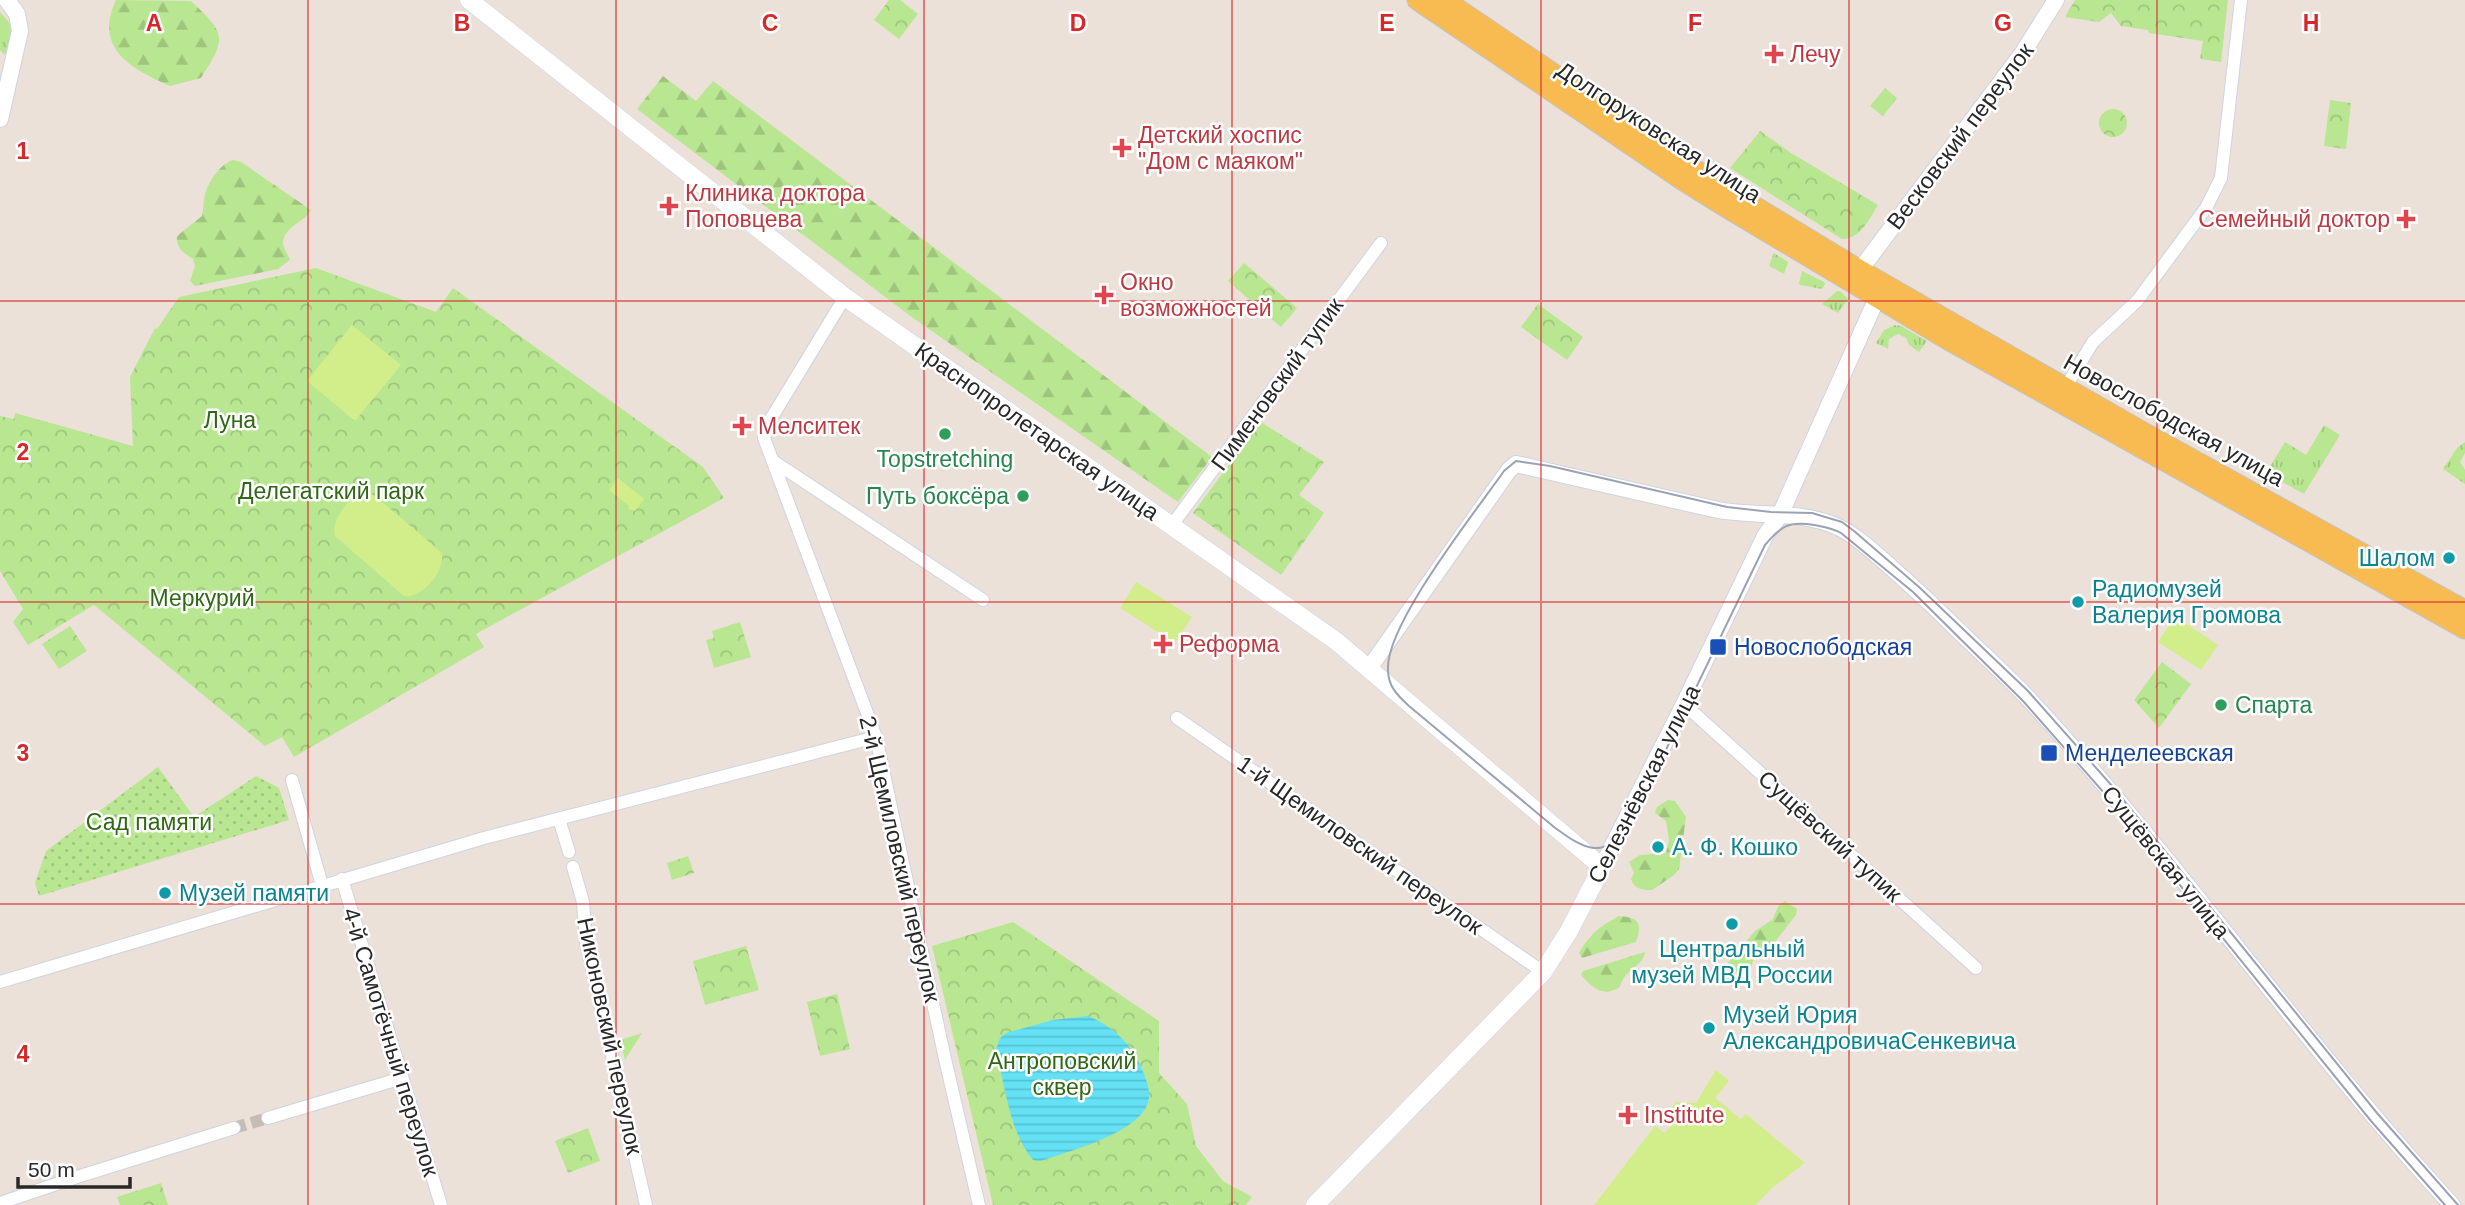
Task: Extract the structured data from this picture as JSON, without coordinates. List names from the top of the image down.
{
  "streets": {
    "main road": [
      "Долгоруковская улица",
      "Новослободская улица",
      "Краснопролетарская улица",
      "Селезнёвская улица"
    ],
    "street": [
      "Весковский переулок",
      "Пименовский тупик",
      "Сущёвский тупик",
      "1-й Щемиловский переулок",
      "2-й Щемиловский переулок",
      "Сущёвская улица",
      "Никоновский переулок",
      "4-й Самотёчный переулок"
    ]
  },
  "crossings": [
    ["Долгоруковская улица", "Весковский переулок"],
    ["Долгоруковская улица", "Новослободская улица"],
    ["Долгоруковская улица", "Селезнёвская улица"],
    ["Весковский переулок", "Новослободская улица"],
    ["Пименовский тупик", "Краснопролетарская улица"],
    ["Новослободская улица", "Селезнёвская улица"],
    ["Краснопролетарская улица", "Селезнёвская улица"],
    ["Краснопролетарская улица", "2-й Щемиловский переулок"],
    ["Краснопролетарская улица", "Сущёвская улица"],
    ["Селезнёвская улица", "Сущёвский тупик"],
    ["Селезнёвская улица", "1-й Щемиловский переулок"],
    ["Селезнёвская улица", "Сущёвская улица"]
  ],
  "parks": [
    "Луна",
    "Делегатский парк",
    "Меркурий",
    "Сад памяти",
    "Антроповский сквер"
  ],
  "places": {
    "health": [
      "Лечу",
      "Детский хоспис \"Дом с маяком\"",
      "Клиника доктора Поповцева",
      "Семейный доктор",
      "Окно возможностей",
      "Мелситек",
      "Реформа",
      "Institute"
    ],
    "other": [
      "Topstretching",
      "Путь боксёра",
      "Шалом",
      "Радиомузей Валерия Громова",
      "Спарта",
      "А. Ф. Кошко",
      "Музей памяти",
      "Центральный музей МВД России",
      "Музей Юрия АлександровичаСенкевича"
    ],
    "transit": ["Новослободская", "Менделеевская"]
  },
  "scale_bar": "50 m",
  "grid": {
    "columns": [
      "A",
      "B",
      "C",
      "D",
      "E",
      "F",
      "G",
      "H"
    ],
    "rows": [
      "1",
      "2",
      "3",
      "4"
    ]
  }
}
